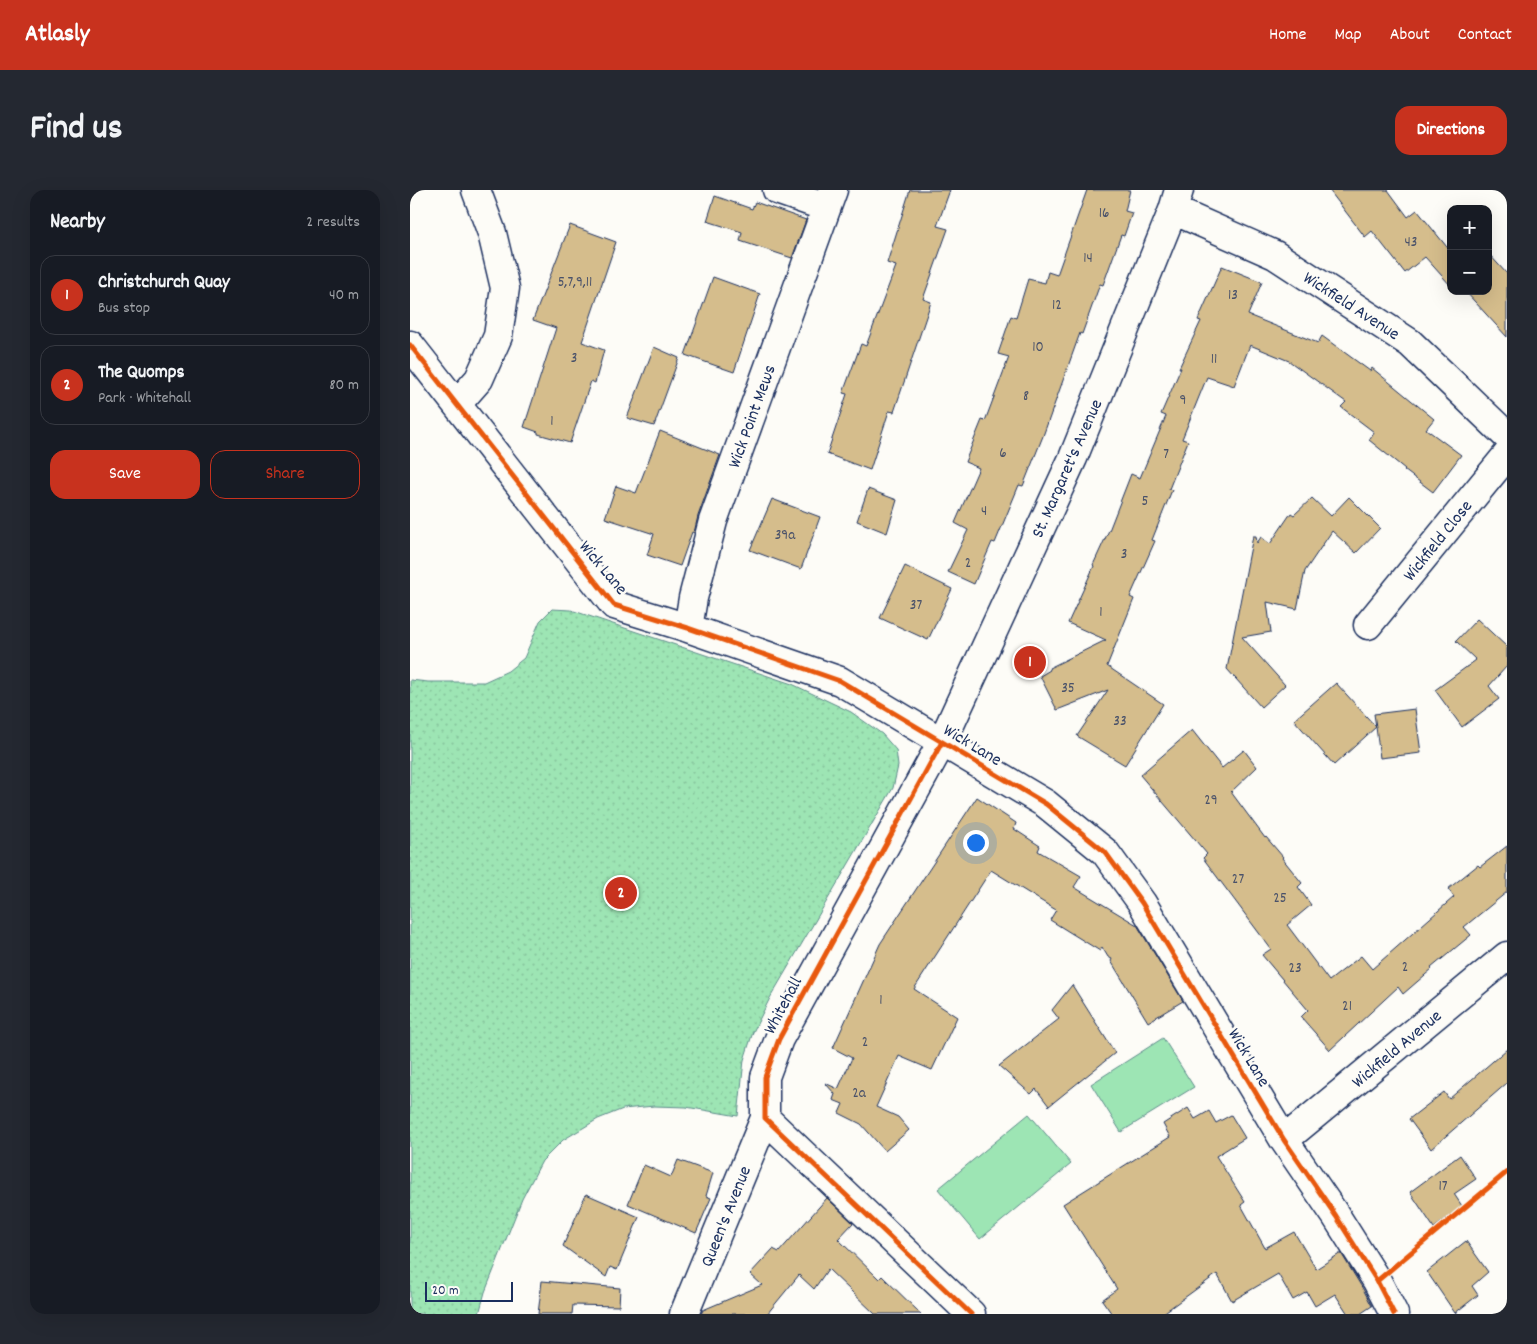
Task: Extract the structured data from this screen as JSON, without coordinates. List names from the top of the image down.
{
  "streets": {
    "street": [
      "Wickfield Avenue",
      "Wick Point Mews",
      "St. Margaret's Avenue",
      "Wickfield Close",
      "Wick Lane",
      "Whitehall",
      "Queen's Avenue"
    ]
  },
  "crossings": [
    ["Wickfield Avenue", "St. Margaret's Avenue"],
    ["Wickfield Avenue", "Wick Lane"],
    ["Wick Point Mews", "Wick Lane"],
    ["St. Margaret's Avenue", "Wick Lane"],
    ["St. Margaret's Avenue", "Whitehall"],
    ["Wick Lane", "Whitehall"],
    ["Whitehall", "Queen's Avenue"]
  ],
  "house_numbers": [
    "16",
    "43",
    "14",
    "5,7,9,11",
    "13",
    "12",
    "10",
    "3",
    "11",
    "8",
    "9",
    "1",
    "6",
    "7",
    "5",
    "4",
    "39a",
    "3",
    "2",
    "37",
    "1",
    "35",
    "33",
    "29",
    "27",
    "25",
    "2",
    "23",
    "1",
    "21",
    "2",
    "2a",
    "17"
  ],
  "scale_bar": "20 m",
  "page": {
    "header": "Atlasly",
    "nav": [
      "Home",
      "Map",
      "About",
      "Contact"
    ],
    "title": "Find us",
    "buttons": [
      "Directions",
      ["Save", "Share"]
    ],
    "heading": ["Nearby", "2 results"],
    "map_buttons": ["+", "−"],
    "list": [
      {
        "mark": "1",
        "name": "Christchurch Quay",
        "note": "Bus stop",
        "value": "40 m"
      },
      {
        "mark": "2",
        "name": "The Quomps",
        "note": "Park · Whitehall",
        "value": "80 m"
      }
    ],
    "pins": ["1", "2"],
    "scale": "20 m"
  }
}
